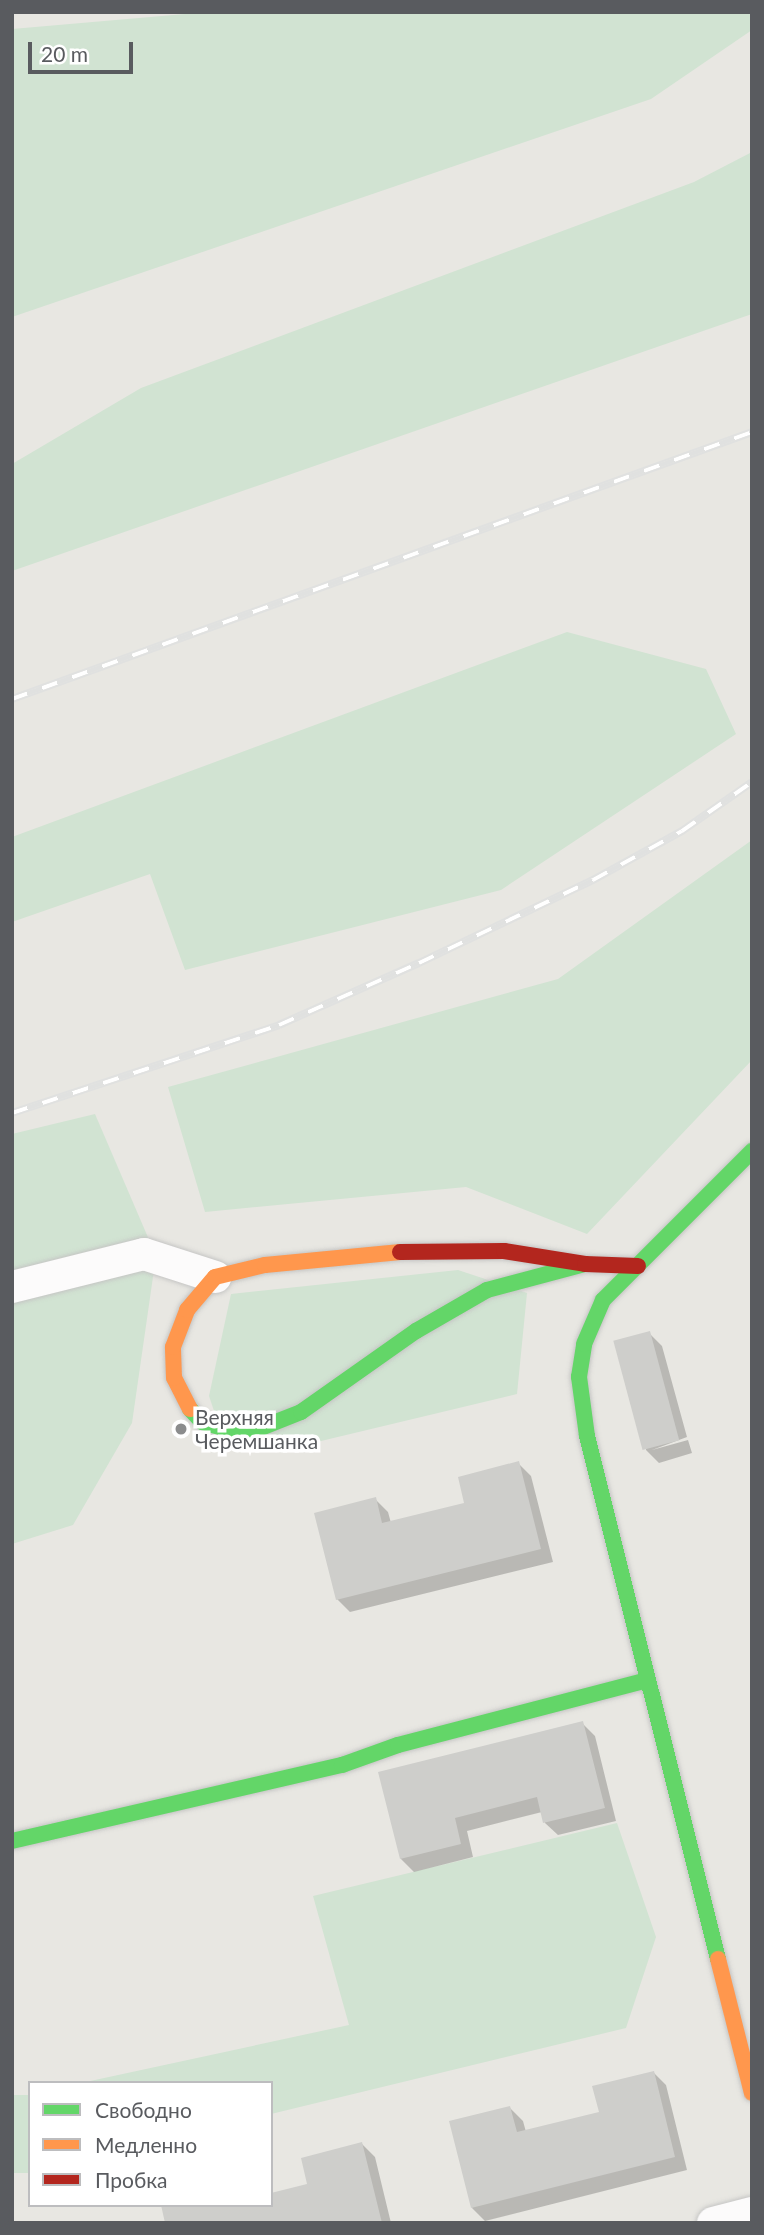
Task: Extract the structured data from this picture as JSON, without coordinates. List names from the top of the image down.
{
  "places": ["Верхняя Черемшанка"],
  "legend": ["Свободно", "Медленно", "Пробка"],
  "scale_bar": "20 m"
}
